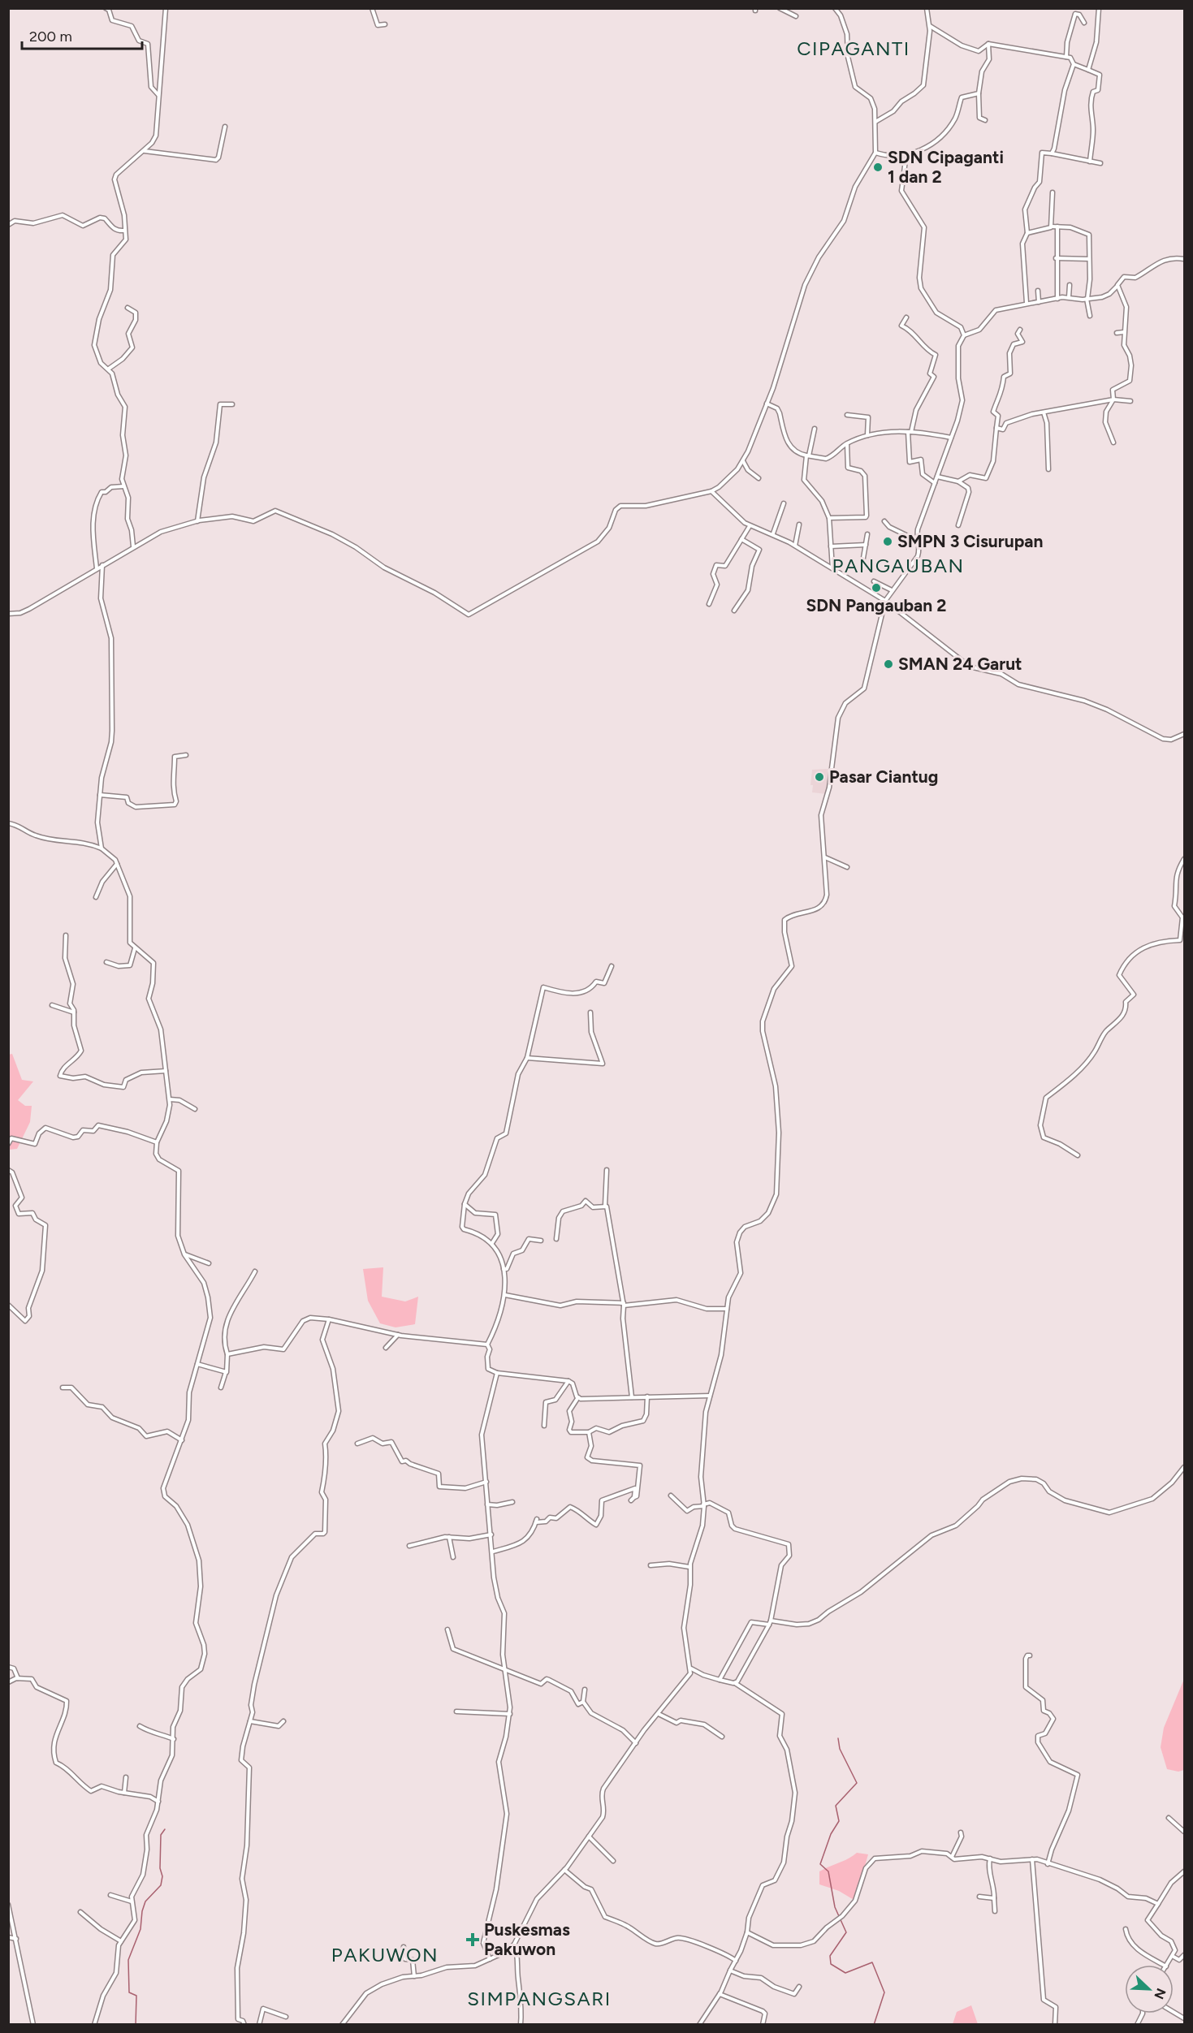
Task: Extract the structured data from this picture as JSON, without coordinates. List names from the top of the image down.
{
  "districts": [
    "CIPAGANTI",
    "PANGAUBAN",
    "PAKUWON",
    "SIMPANGSARI"
  ],
  "places": {
    "other": [
      "SDN Cipaganti 1 dan 2",
      "SMPN 3 Cisurupan",
      "SDN Pangauban 2",
      "SMAN 24 Garut",
      "Pasar Ciantug"
    ],
    "health": ["Puskesmas Pakuwon"]
  },
  "scale_bar": "200 m",
  "north": "bottom right"
}
